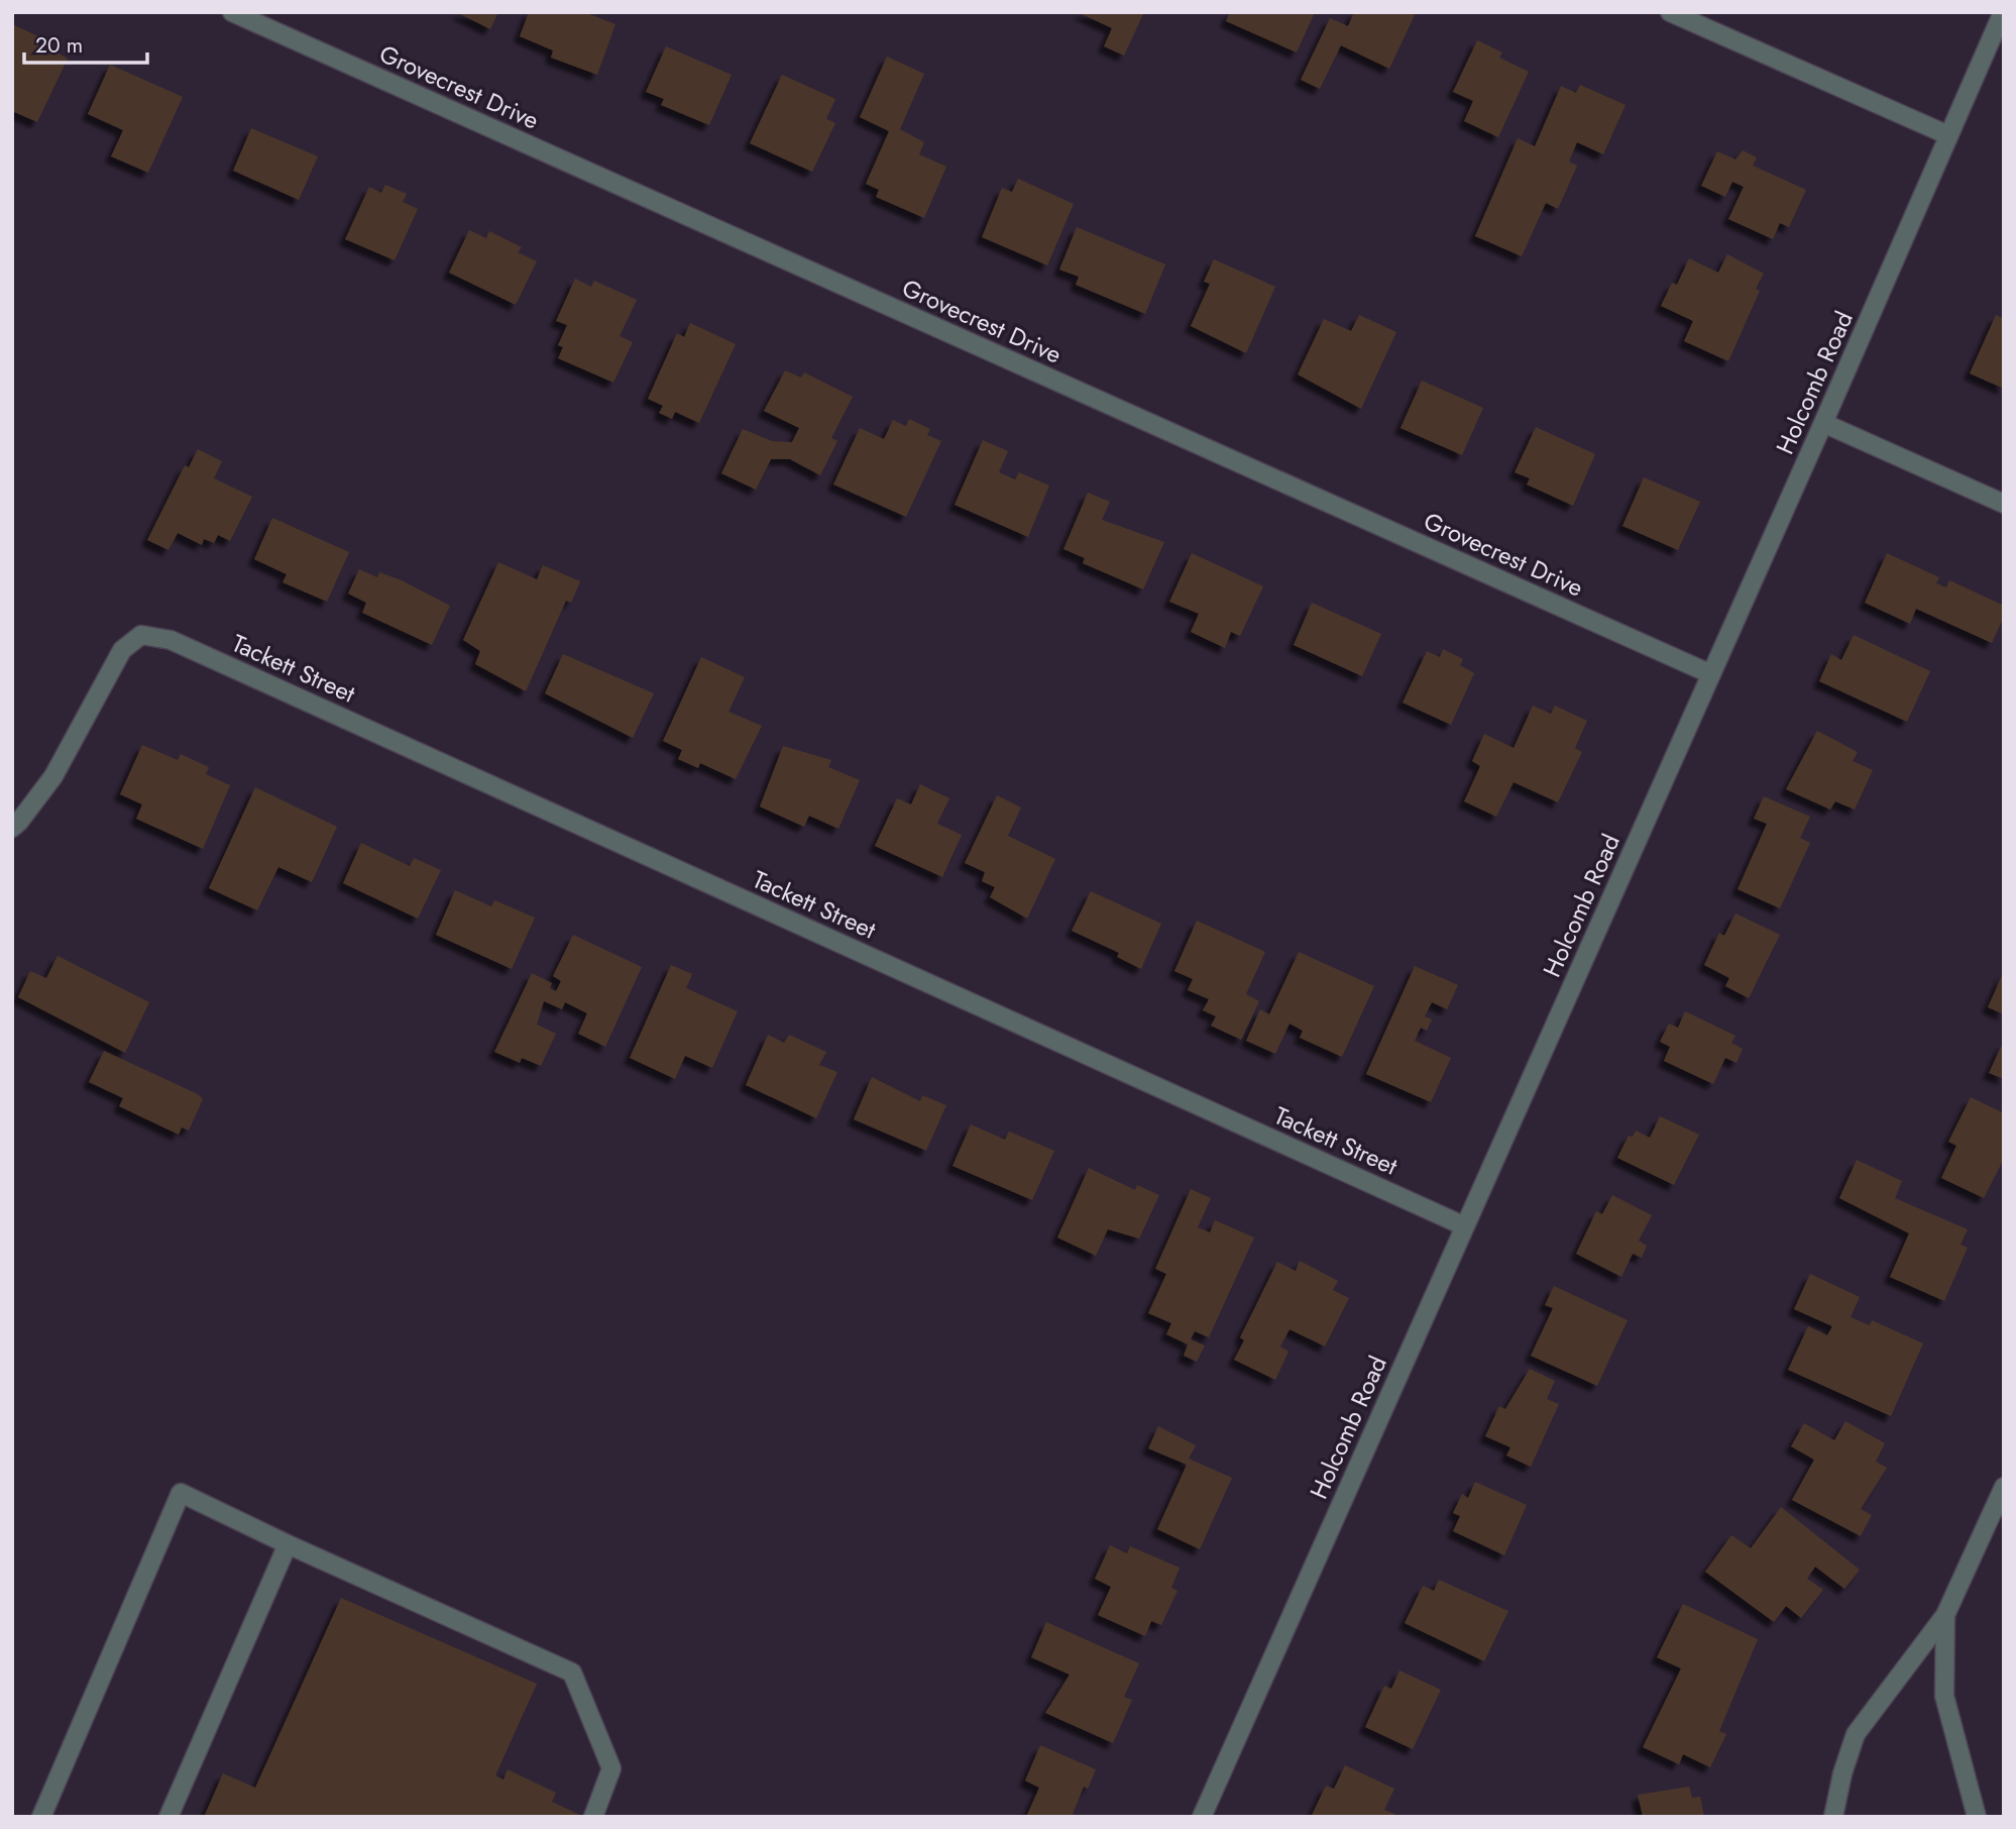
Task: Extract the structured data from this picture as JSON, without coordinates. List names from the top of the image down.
{
  "streets": {
    "street": ["Grovecrest Drive", "Holcomb Road", "Tackett Street"]
  },
  "crossings": [
    ["Grovecrest Drive", "Holcomb Road"],
    ["Holcomb Road", "Tackett Street"]
  ],
  "scale_bar": "20 m"
}
